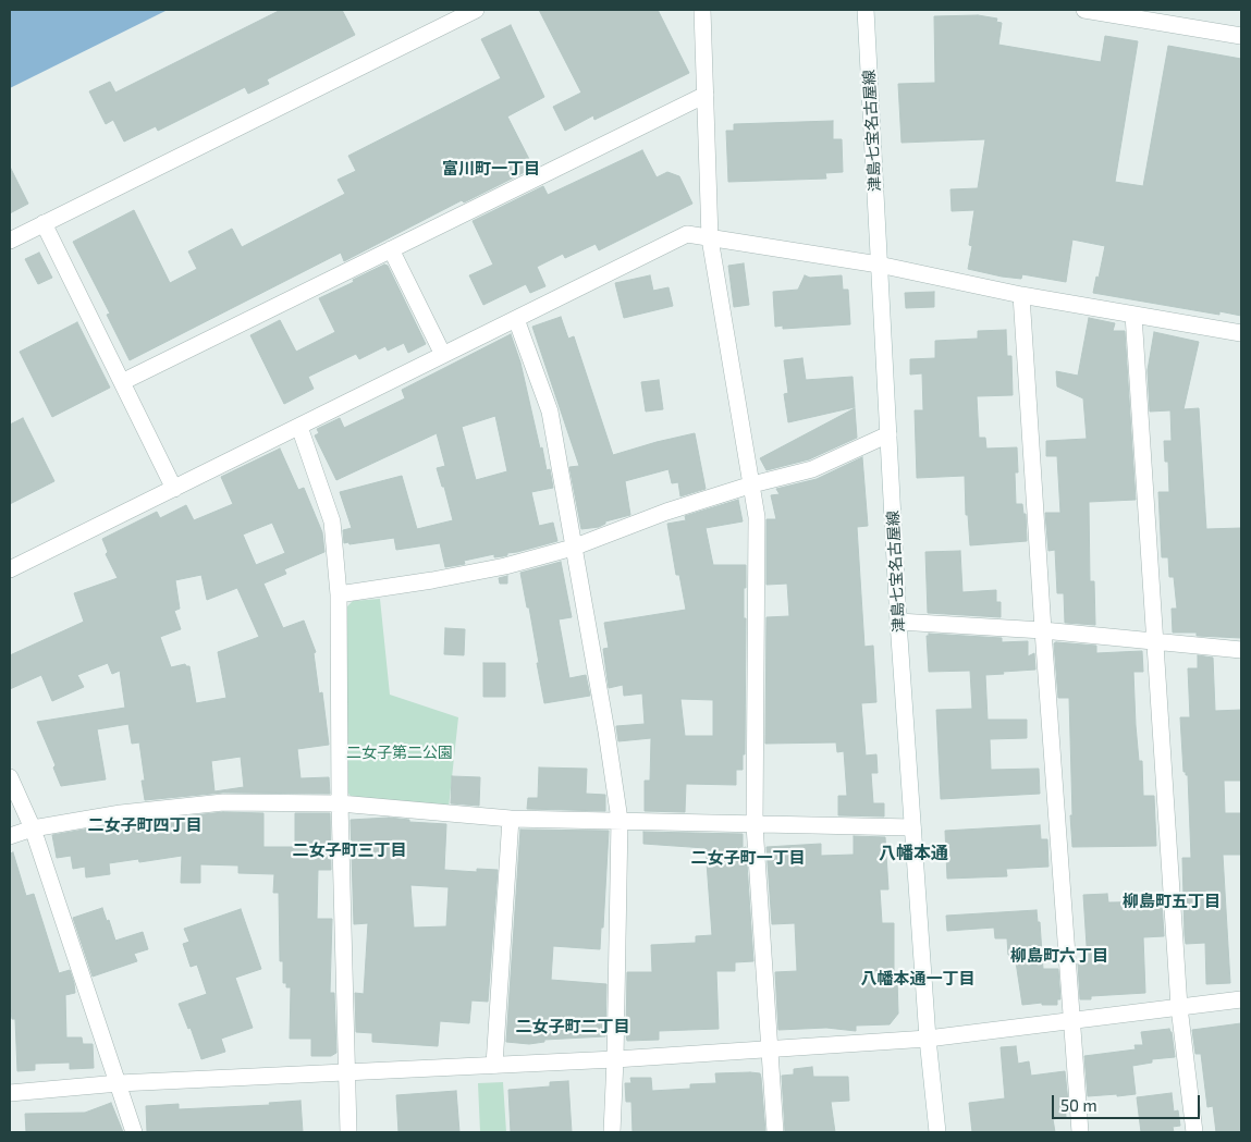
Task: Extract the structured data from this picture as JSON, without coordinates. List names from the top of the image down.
{
  "streets": {
    "street": ["津島七宝名古屋線"]
  },
  "districts": [
    "富川町一丁目",
    "二女子町四丁目",
    "二女子町三丁目",
    "八幡本通",
    "二女子町一丁目",
    "柳島町五丁目",
    "柳島町六丁目",
    "八幡本通一丁目",
    "二女子町二丁目"
  ],
  "parks": ["二女子第二公園"],
  "scale_bar": "50 m"
}
